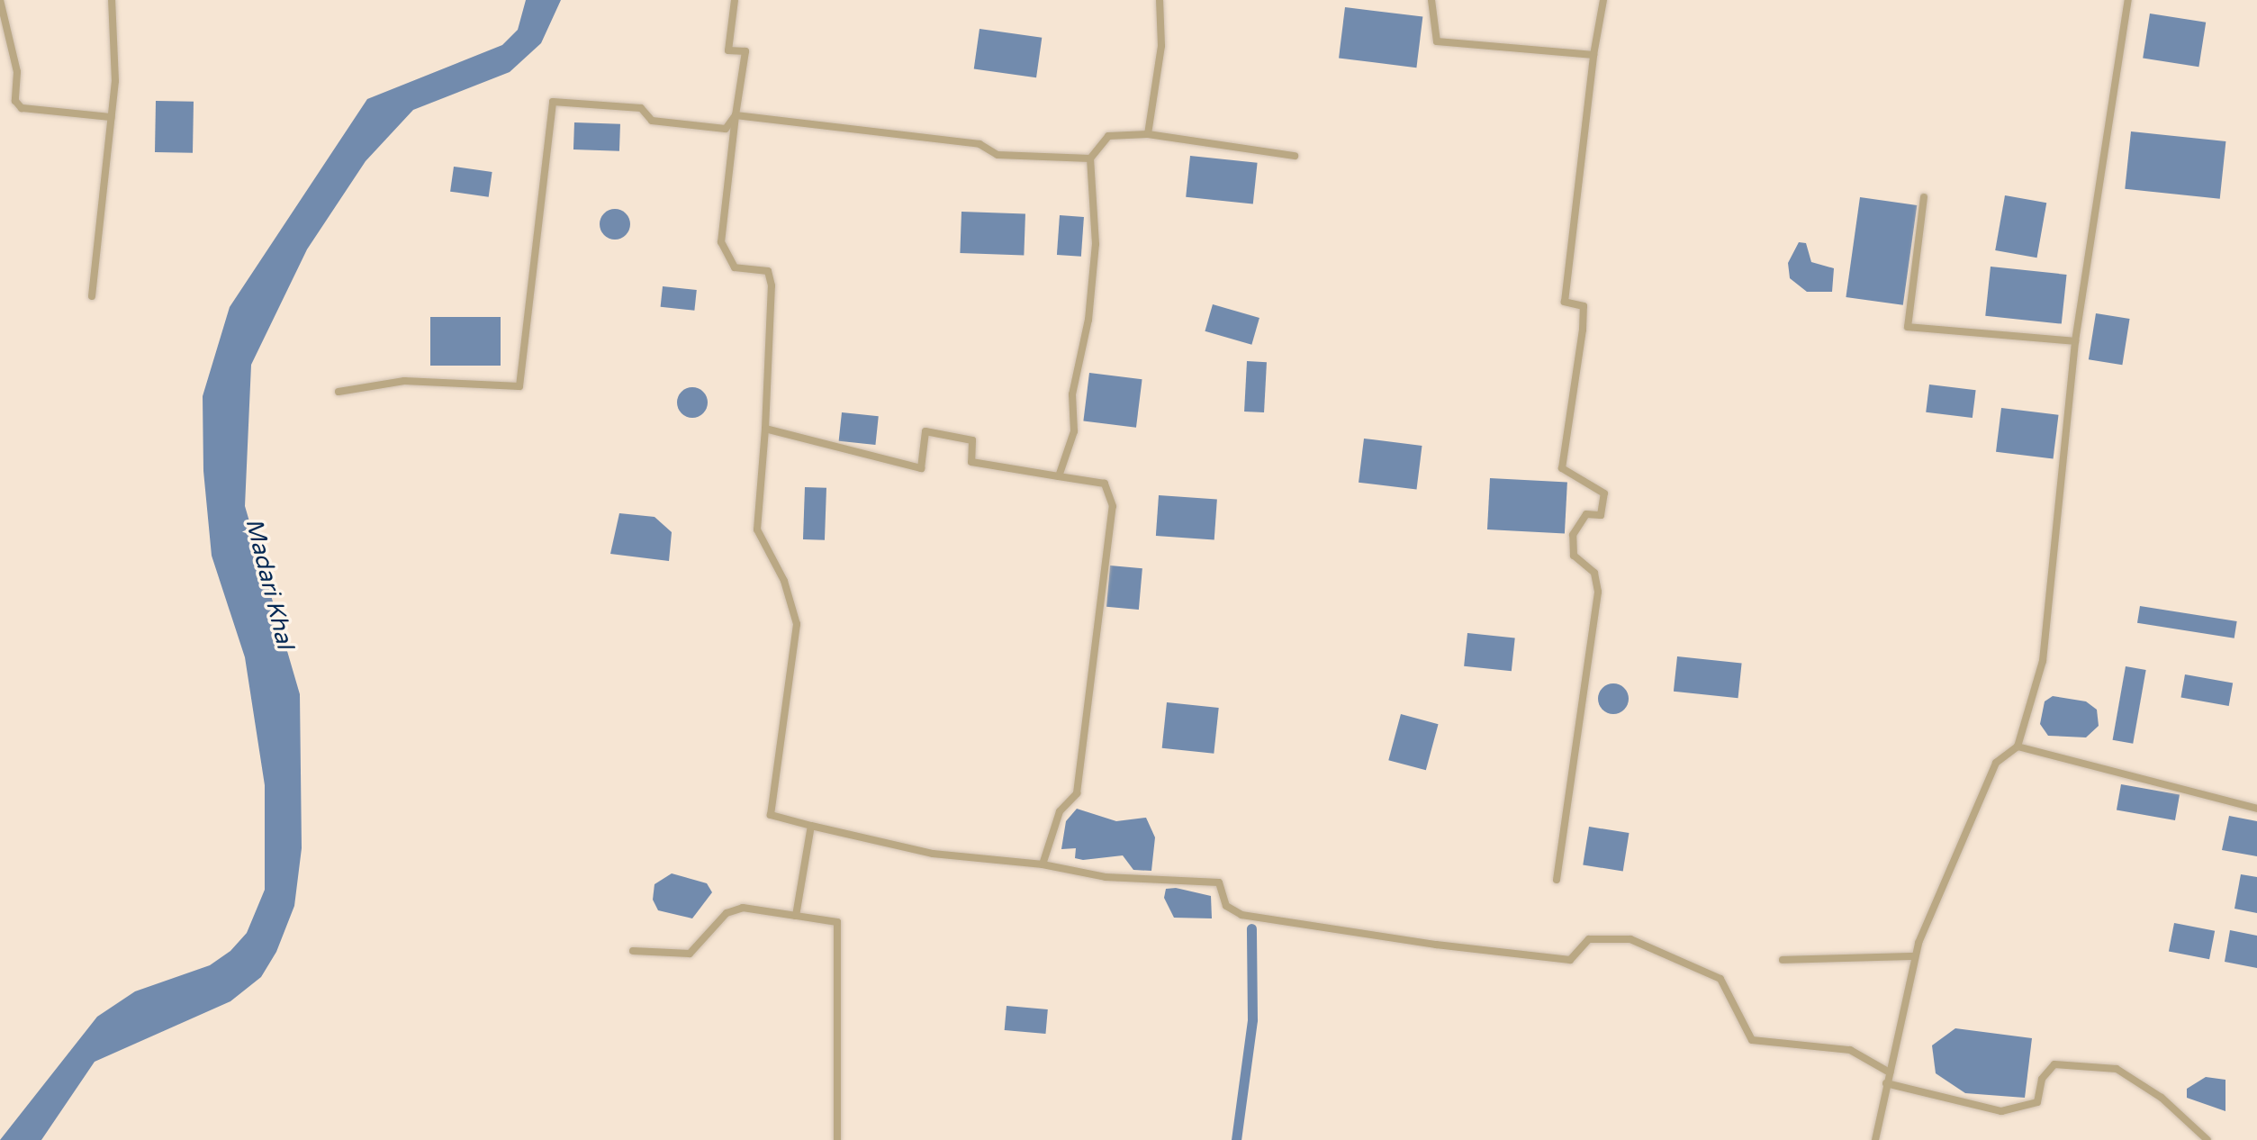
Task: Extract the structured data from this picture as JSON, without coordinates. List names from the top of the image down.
{
  "water": ["Madari Khal"]
}
